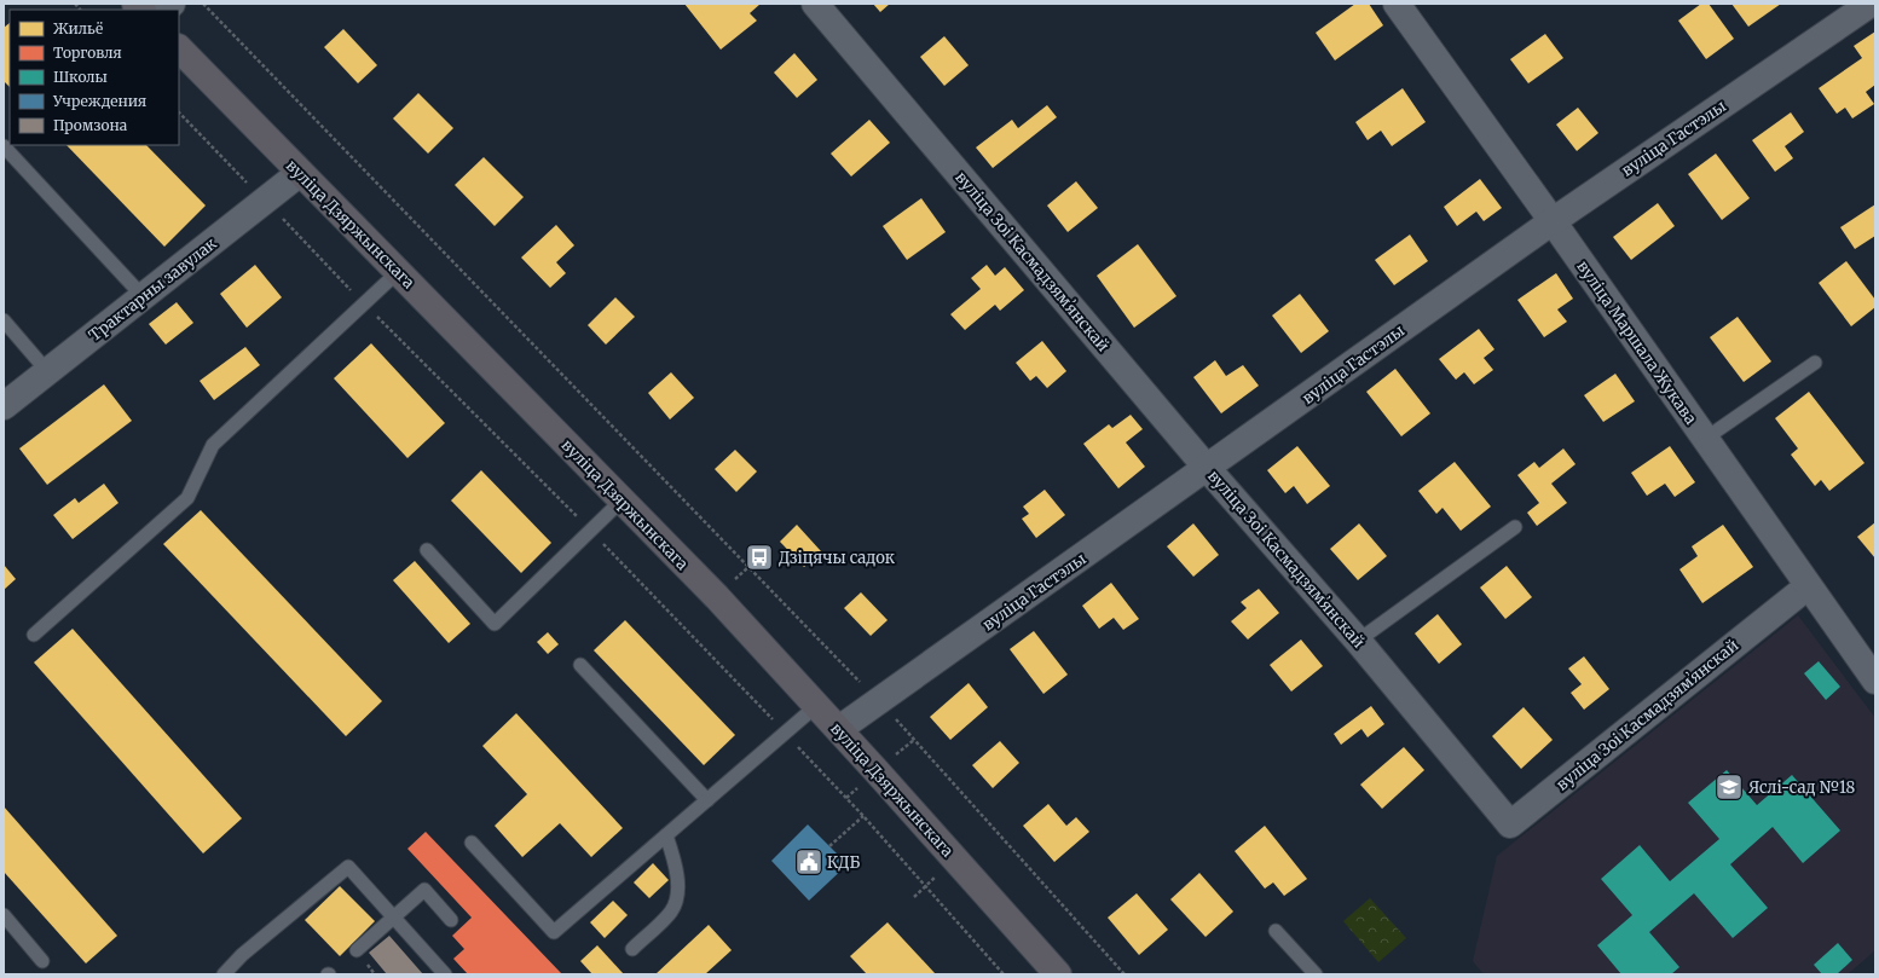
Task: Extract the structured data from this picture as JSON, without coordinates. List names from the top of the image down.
{
  "streets": {
    "main road": ["вуліца Дзяржынскага"],
    "street": [
      "вуліца Гастэлы",
      "вуліца Зоі Касмадзямʼянскай",
      "Трактарны завулак",
      "вуліца Маршала Жукава"
    ]
  },
  "crossings": [
    ["вуліца Гастэлы", "вуліца Дзяржынскага"],
    ["вуліца Гастэлы", "вуліца Зоі Касмадзямʼянскай"],
    ["вуліца Гастэлы", "вуліца Маршала Жукава"],
    ["вуліца Дзяржынскага", "Трактарны завулак"],
    ["вуліца Зоі Касмадзямʼянскай", "вуліца Маршала Жукава"]
  ],
  "places": {
    "bus stop": ["Дзіцячы садок"],
    "school or university": ["Яслі-сад №18"],
    "public building": ["КДБ"]
  },
  "legend": [
    "Жильё",
    "Торговля",
    "Школы",
    "Учреждения",
    "Промзона"
  ]
}
